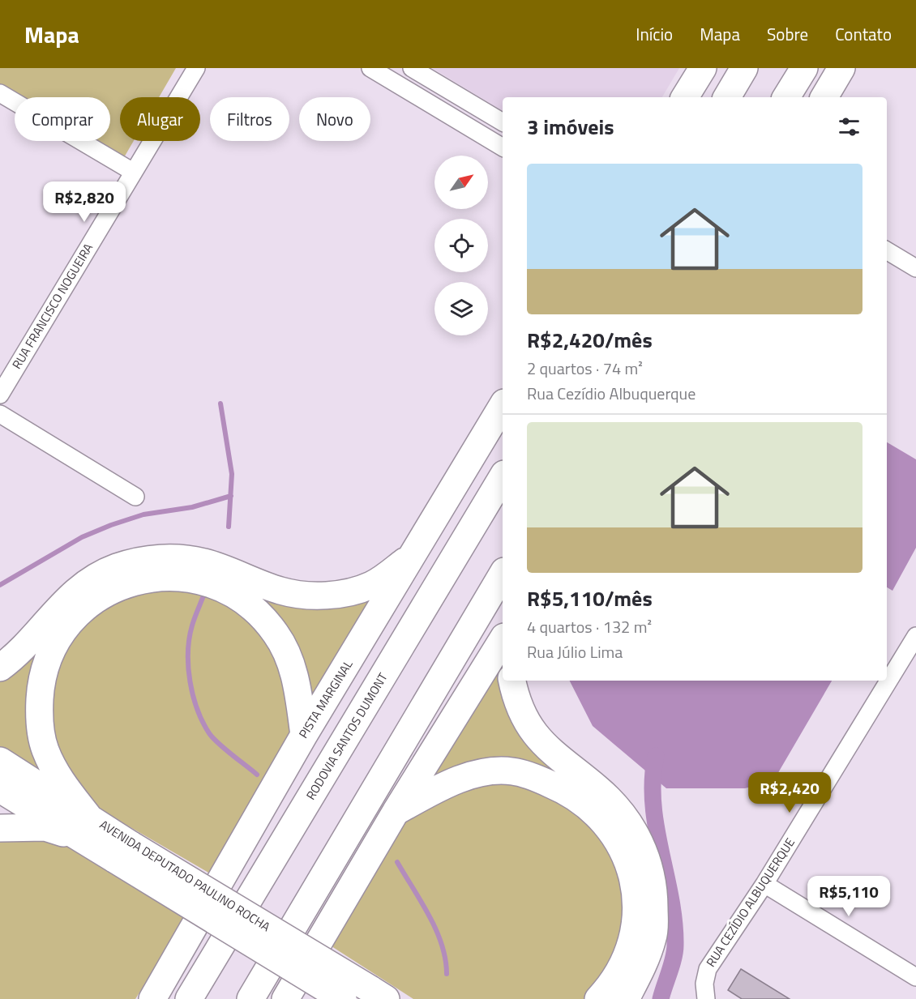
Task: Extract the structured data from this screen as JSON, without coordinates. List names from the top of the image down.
{
  "streets": {
    "main road": ["PISTA MARGINAL", "RODOVIA SANTOS DUMONT", "AVENIDA DEPUTADO PAULINO ROCHA"],
    "street": ["RUA FRANCISCO NOGUEIRA", "RUA CEZÍDIO ALBUQUERQUE"]
  },
  "north": "top right",
  "page": {
    "header": "Mapa",
    "nav": [
      "Início",
      "Mapa",
      "Sobre",
      "Contato"
    ],
    "chip": [
      "Comprar",
      "Alugar",
      "Filtros",
      "Novo"
    ],
    "heading": "3 imóveis",
    "list": [
      {
        "name": "R$2,420/mês",
        "note": "2 quartos · 74 m² · Rua Cezídio Albuquerque"
      },
      {
        "name": "R$5,110/mês",
        "note": "4 quartos · 132 m² · Rua Júlio Lima"
      }
    ],
    "price": ["R$2,820", "R$2,420", "R$5,110"]
  }
}
